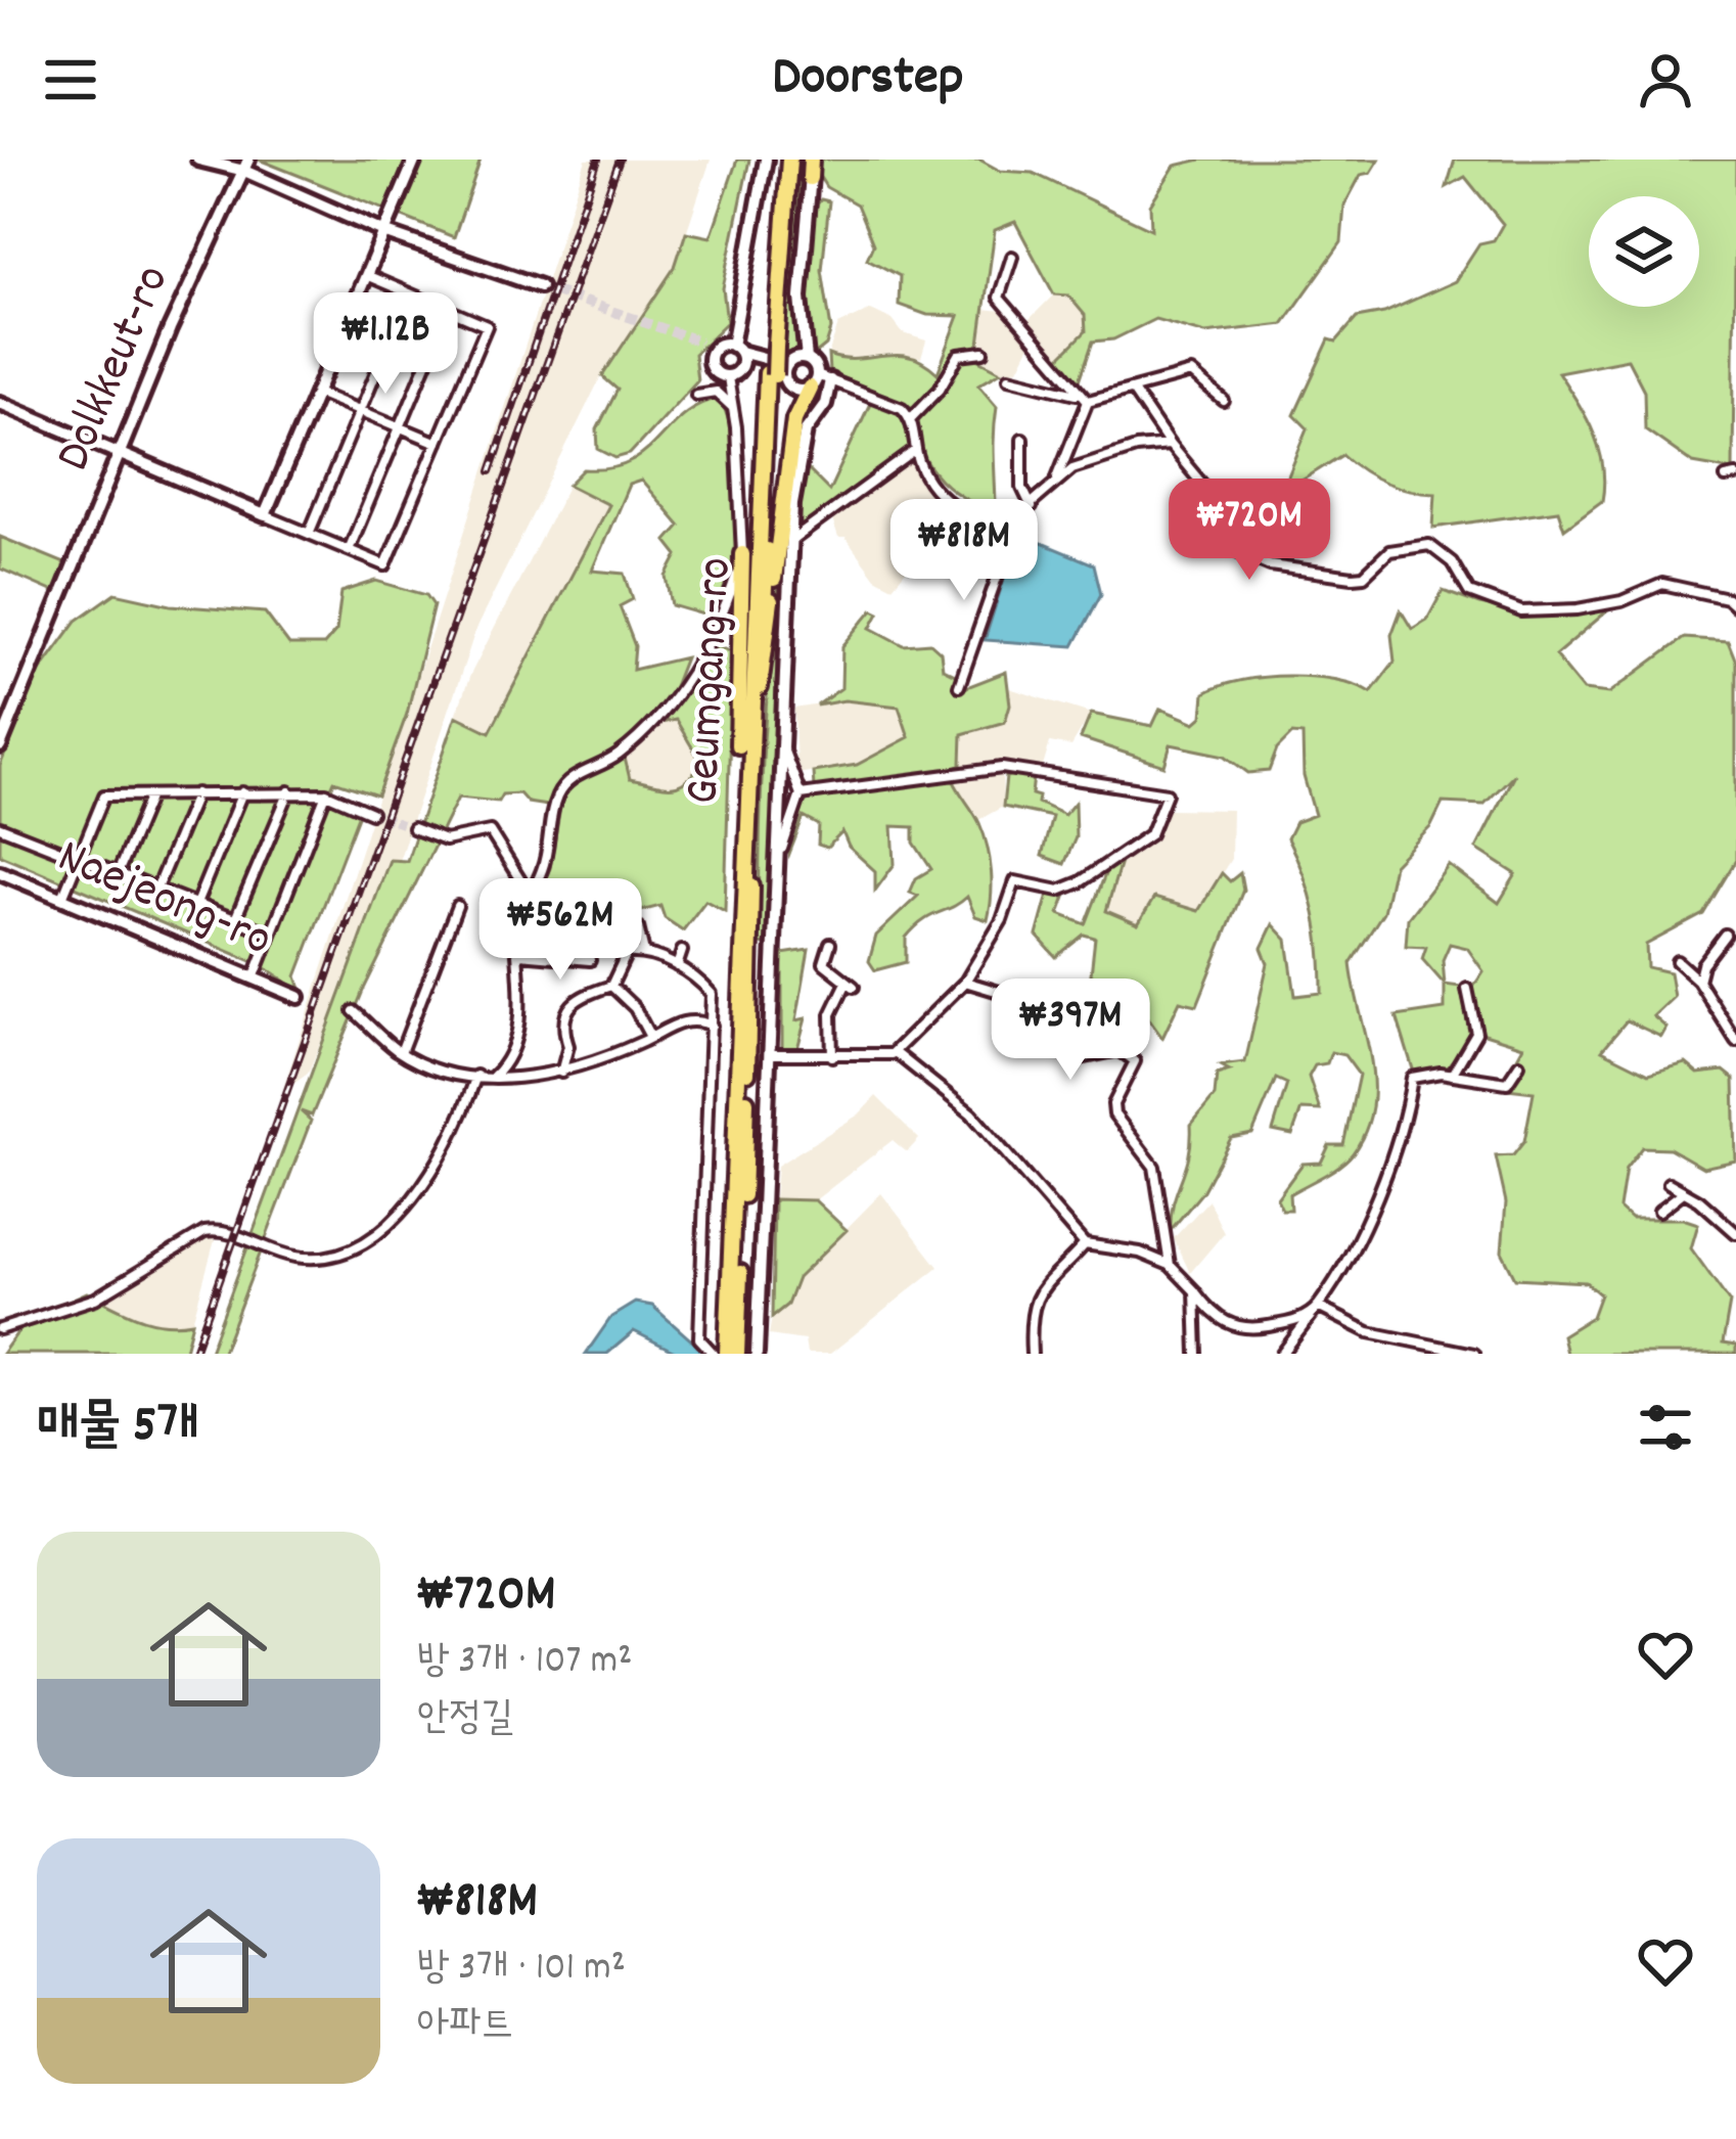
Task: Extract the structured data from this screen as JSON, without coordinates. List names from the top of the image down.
{
  "streets": {
    "highway": ["Geumgang-ro"],
    "street": ["Dolkkeut-ro", "Naejeong-ro"]
  },
  "page": {
    "header": "Doorstep",
    "price": [
      "₩1.12B",
      "₩720M",
      "₩818M",
      "₩562M",
      "₩397M"
    ],
    "heading": "매물 5개",
    "list": [
      {
        "name": "₩720M",
        "note": "방 3개 · 107 m² · 안정길"
      },
      {
        "name": "₩818M",
        "note": "방 3개 · 101 m² · 아파트"
      }
    ]
  }
}
